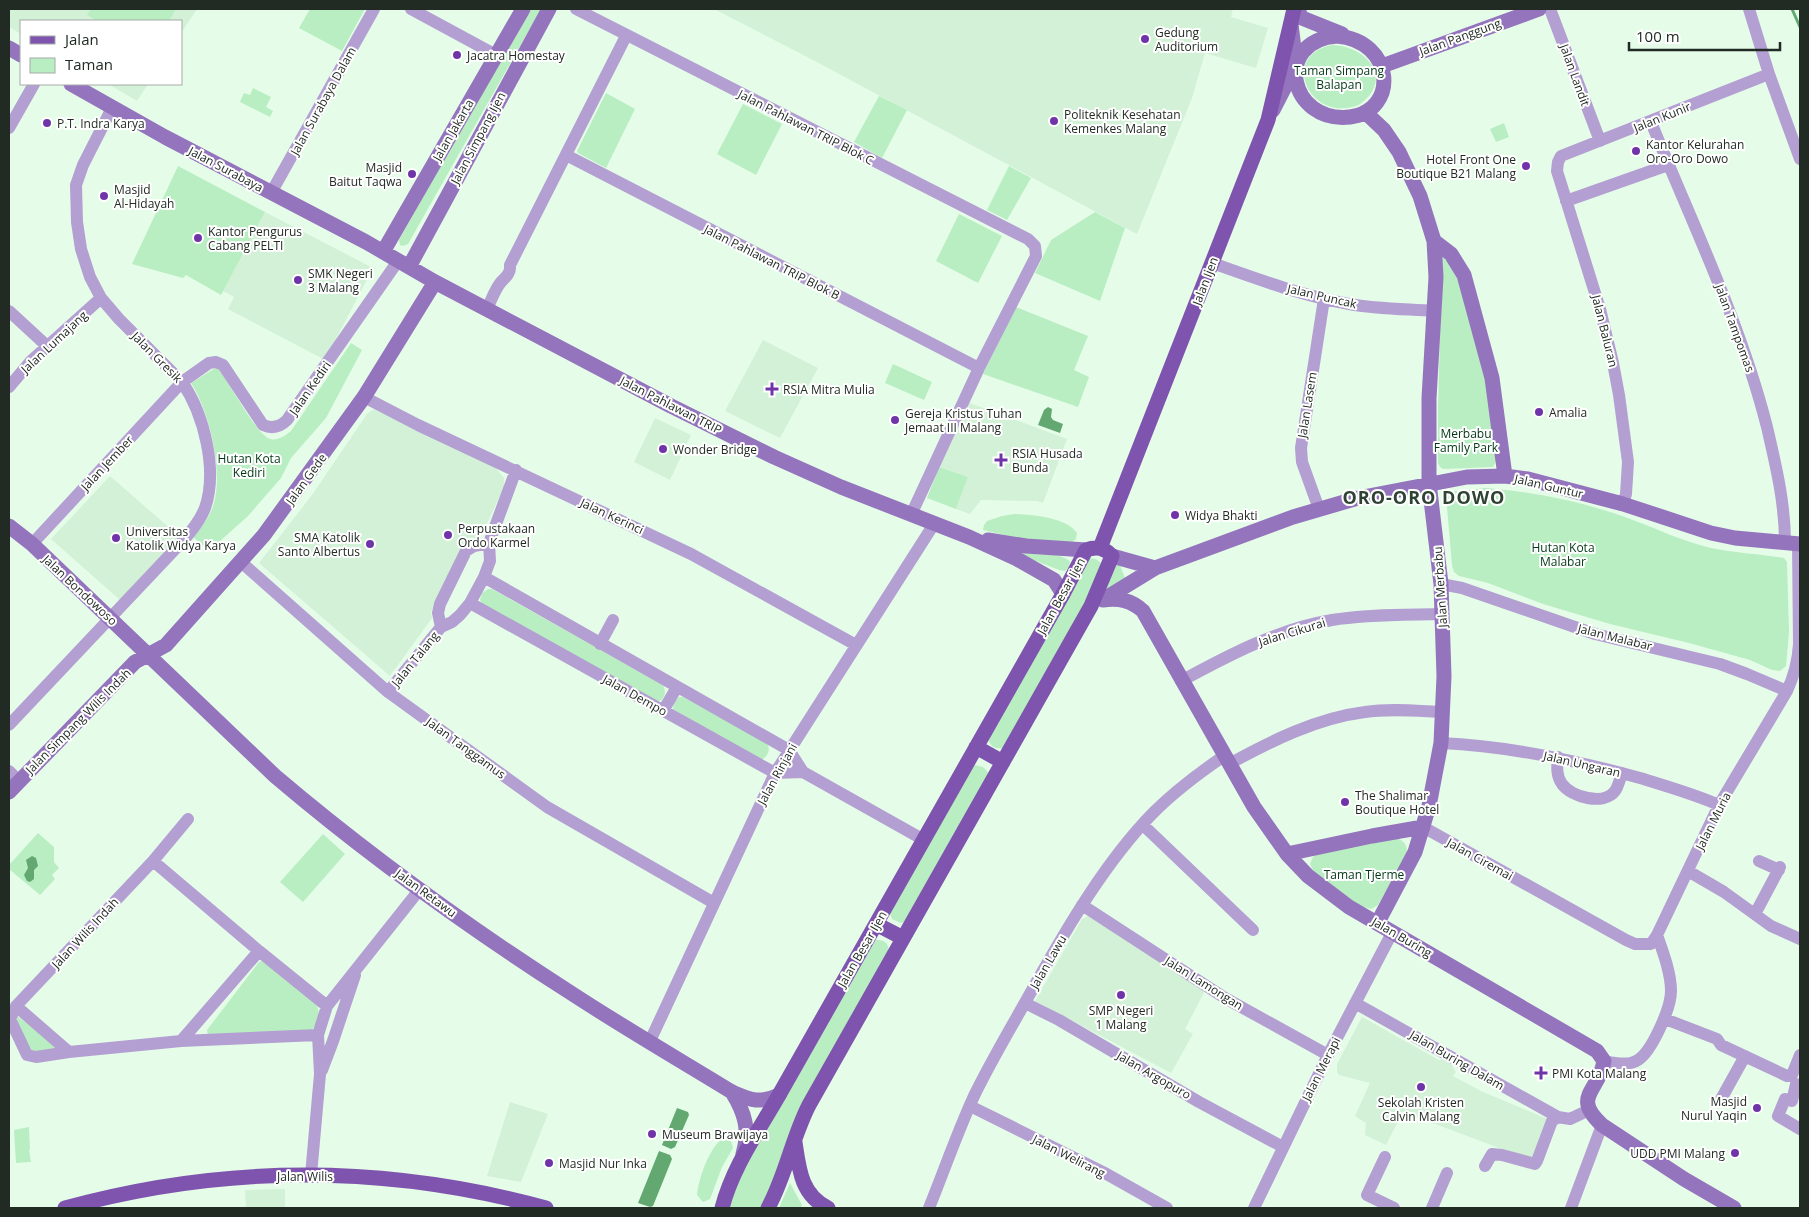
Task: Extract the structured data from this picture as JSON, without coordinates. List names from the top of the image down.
{
  "streets": {
    "main road": [
      "Jalan Panggung",
      "Jalan Jakarta",
      "Jalan Simpang Ijen",
      "Jalan Surabaya",
      "Jalan Ijen",
      "Jalan Pahlawan TRIP",
      "Jalan Gede",
      "Jalan Guntur",
      "Jalan Merbabu",
      "Jalan Bondowoso",
      "Jalan Besar Ijen",
      "Jalan Simpang Wilis Indah",
      "Jalan Retawu",
      "Jalan Buring",
      "Jalan Wilis"
    ],
    "street": [
      "Jalan Landit",
      "Jalan Surabaya Dalam",
      "Jalan Kunir",
      "Jalan Pahlawan TRIP Blok C",
      "Jalan Pahlawan TRIP Blok B",
      "Jalan Puncak",
      "Jalan Tampomas",
      "Jalan Baluran",
      "Jalan Lumajang",
      "Jalan Gresik",
      "Jalan Kediri",
      "Jalan Lasem",
      "Jalan Jember",
      "Jalan Kerinci",
      "Jalan Cikurai",
      "Jalan Malabar",
      "Jalan Talang",
      "Jalan Dempo",
      "Jalan Tanggamus",
      "Jalan Ungaran",
      "Jalan Rinjani",
      "Jalan Muria",
      "Jalan Ciremai",
      "Jalan Wilis Indah",
      "Jalan Lawu",
      "Jalan Lamongan",
      "Jalan Buring Dalam",
      "Jalan Merapi",
      "Jalan Argopuro",
      "Jalan Welirang"
    ]
  },
  "crossings": [
    ["Jalan Panggung", "Jalan Merbabu"],
    ["Jalan Landit", "Jalan Kunir"],
    ["Jalan Surabaya Dalam", "Jalan Surabaya"],
    ["Jalan Kunir", "Jalan Tampomas"],
    ["Jalan Kunir", "Jalan Baluran"],
    ["Jalan Pahlawan TRIP Blok C", "Jalan Pahlawan TRIP Blok B"],
    ["Jalan Jakarta", "Jalan Surabaya"],
    ["Jalan Jakarta", "Jalan Pahlawan TRIP"],
    ["Jalan Simpang Ijen", "Jalan Kediri"],
    ["Jalan Simpang Ijen", "Jalan Pahlawan TRIP"],
    ["Jalan Surabaya", "Jalan Gresik"],
    ["Jalan Surabaya", "Jalan Pahlawan TRIP"],
    ["Jalan Ijen", "Jalan Puncak"],
    ["Jalan Ijen", "Jalan Pahlawan TRIP"],
    ["Jalan Ijen", "Jalan Besar Ijen"],
    ["Jalan Puncak", "Jalan Lasem"],
    ["Jalan Puncak", "Jalan Merbabu"],
    ["Jalan Tampomas", "Jalan Guntur"],
    ["Jalan Tampomas", "Jalan Muria"],
    ["Jalan Baluran", "Jalan Guntur"],
    ["Jalan Lumajang", "Jalan Gresik"],
    ["Jalan Gresik", "Jalan Kediri"],
    ["Jalan Gresik", "Jalan Jember"],
    ["Jalan Gresik", "Jalan Bondowoso"],
    ["Jalan Kediri", "Jalan Pahlawan TRIP"],
    ["Jalan Kediri", "Jalan Jember"],
    ["Jalan Pahlawan TRIP", "Jalan Gede"],
    ["Jalan Pahlawan TRIP", "Jalan Guntur"],
    ["Jalan Pahlawan TRIP", "Jalan Besar Ijen"],
    ["Jalan Pahlawan TRIP", "Jalan Rinjani"],
    ["Jalan Lasem", "Jalan Guntur"],
    ["Jalan Jember", "Jalan Bondowoso"],
    ["Jalan Gede", "Jalan Kerinci"],
    ["Jalan Gede", "Jalan Bondowoso"],
    ["Jalan Gede", "Jalan Simpang Wilis Indah"],
    ["Jalan Gede", "Jalan Tanggamus"],
    ["Jalan Gede", "Jalan Retawu"],
    ["Jalan Guntur", "Jalan Merbabu"],
    ["Jalan Guntur", "Jalan Muria"],
    ["Jalan Guntur", "Jalan Buring"],
    ["Jalan Kerinci", "Jalan Talang"],
    ["Jalan Kerinci", "Jalan Rinjani"],
    ["Jalan Merbabu", "Jalan Cikurai"],
    ["Jalan Merbabu", "Jalan Malabar"],
    ["Jalan Merbabu", "Jalan Ungaran"],
    ["Jalan Merbabu", "Jalan Ciremai"],
    ["Jalan Merbabu", "Jalan Buring"],
    ["Jalan Merbabu", "Jalan Lawu"],
    ["Jalan Bondowoso", "Jalan Simpang Wilis Indah"],
    ["Jalan Bondowoso", "Jalan Retawu"],
    ["Jalan Besar Ijen", "Jalan Retawu"],
    ["Jalan Cikurai", "Jalan Buring"],
    ["Jalan Malabar", "Jalan Muria"],
    ["Jalan Talang", "Jalan Dempo"],
    ["Jalan Talang", "Jalan Tanggamus"],
    ["Jalan Dempo", "Jalan Rinjani"],
    ["Jalan Simpang Wilis Indah", "Jalan Retawu"],
    ["Jalan Tanggamus", "Jalan Rinjani"],
    ["Jalan Ungaran", "Jalan Muria"],
    ["Jalan Rinjani", "Jalan Retawu"],
    ["Jalan Muria", "Jalan Ciremai"],
    ["Jalan Buring", "Jalan Lawu"],
    ["Jalan Buring", "Jalan Merapi"],
    ["Jalan Lawu", "Jalan Lamongan"],
    ["Jalan Lawu", "Jalan Argopuro"],
    ["Jalan Lawu", "Jalan Welirang"],
    ["Jalan Lamongan", "Jalan Merapi"],
    ["Jalan Buring Dalam", "Jalan Merapi"],
    ["Jalan Merapi", "Jalan Argopuro"]
  ],
  "districts": ["ORO-ORO DOWO"],
  "parks": [
    "Taman Simpang Balapan",
    "Merbabu Family Park",
    "Hutan Kota Kediri",
    "Hutan Kota Malabar",
    "Taman Tjerme"
  ],
  "places": {
    "other": [
      "Gedung Auditorium",
      "Jacatra Homestay",
      "Politeknik Kesehatan Kemenkes Malang",
      "P.T. Indra Karya",
      "Kantor Kelurahan Oro-Oro Dowo",
      "Hotel Front One Boutique B21 Malang",
      "Masjid Baitut Taqwa",
      "Masjid Al-Hidayah",
      "Kantor Pengurus Cabang PELTI",
      "SMK Negeri 3 Malang",
      "Amalia",
      "Gereja Kristus Tuhan Jemaat III Malang",
      "Wonder Bridge",
      "Widya Bhakti",
      "Perpustakaan Ordo Karmel",
      "Universitas Katolik Widya Karya",
      "SMA Katolik Santo Albertus",
      "The Shalimar Boutique Hotel",
      "SMP Negeri 1 Malang",
      "Sekolah Kristen Calvin Malang",
      "Masjid Nurul Yaqin",
      "Museum Brawijaya",
      "UDD PMI Malang",
      "Masjid Nur Inka"
    ],
    "health": ["RSIA Mitra Mulia", "RSIA Husada Bunda", "PMI Kota Malang"]
  },
  "legend": ["Jalan", "Taman"],
  "scale_bar": "100 m"
}
